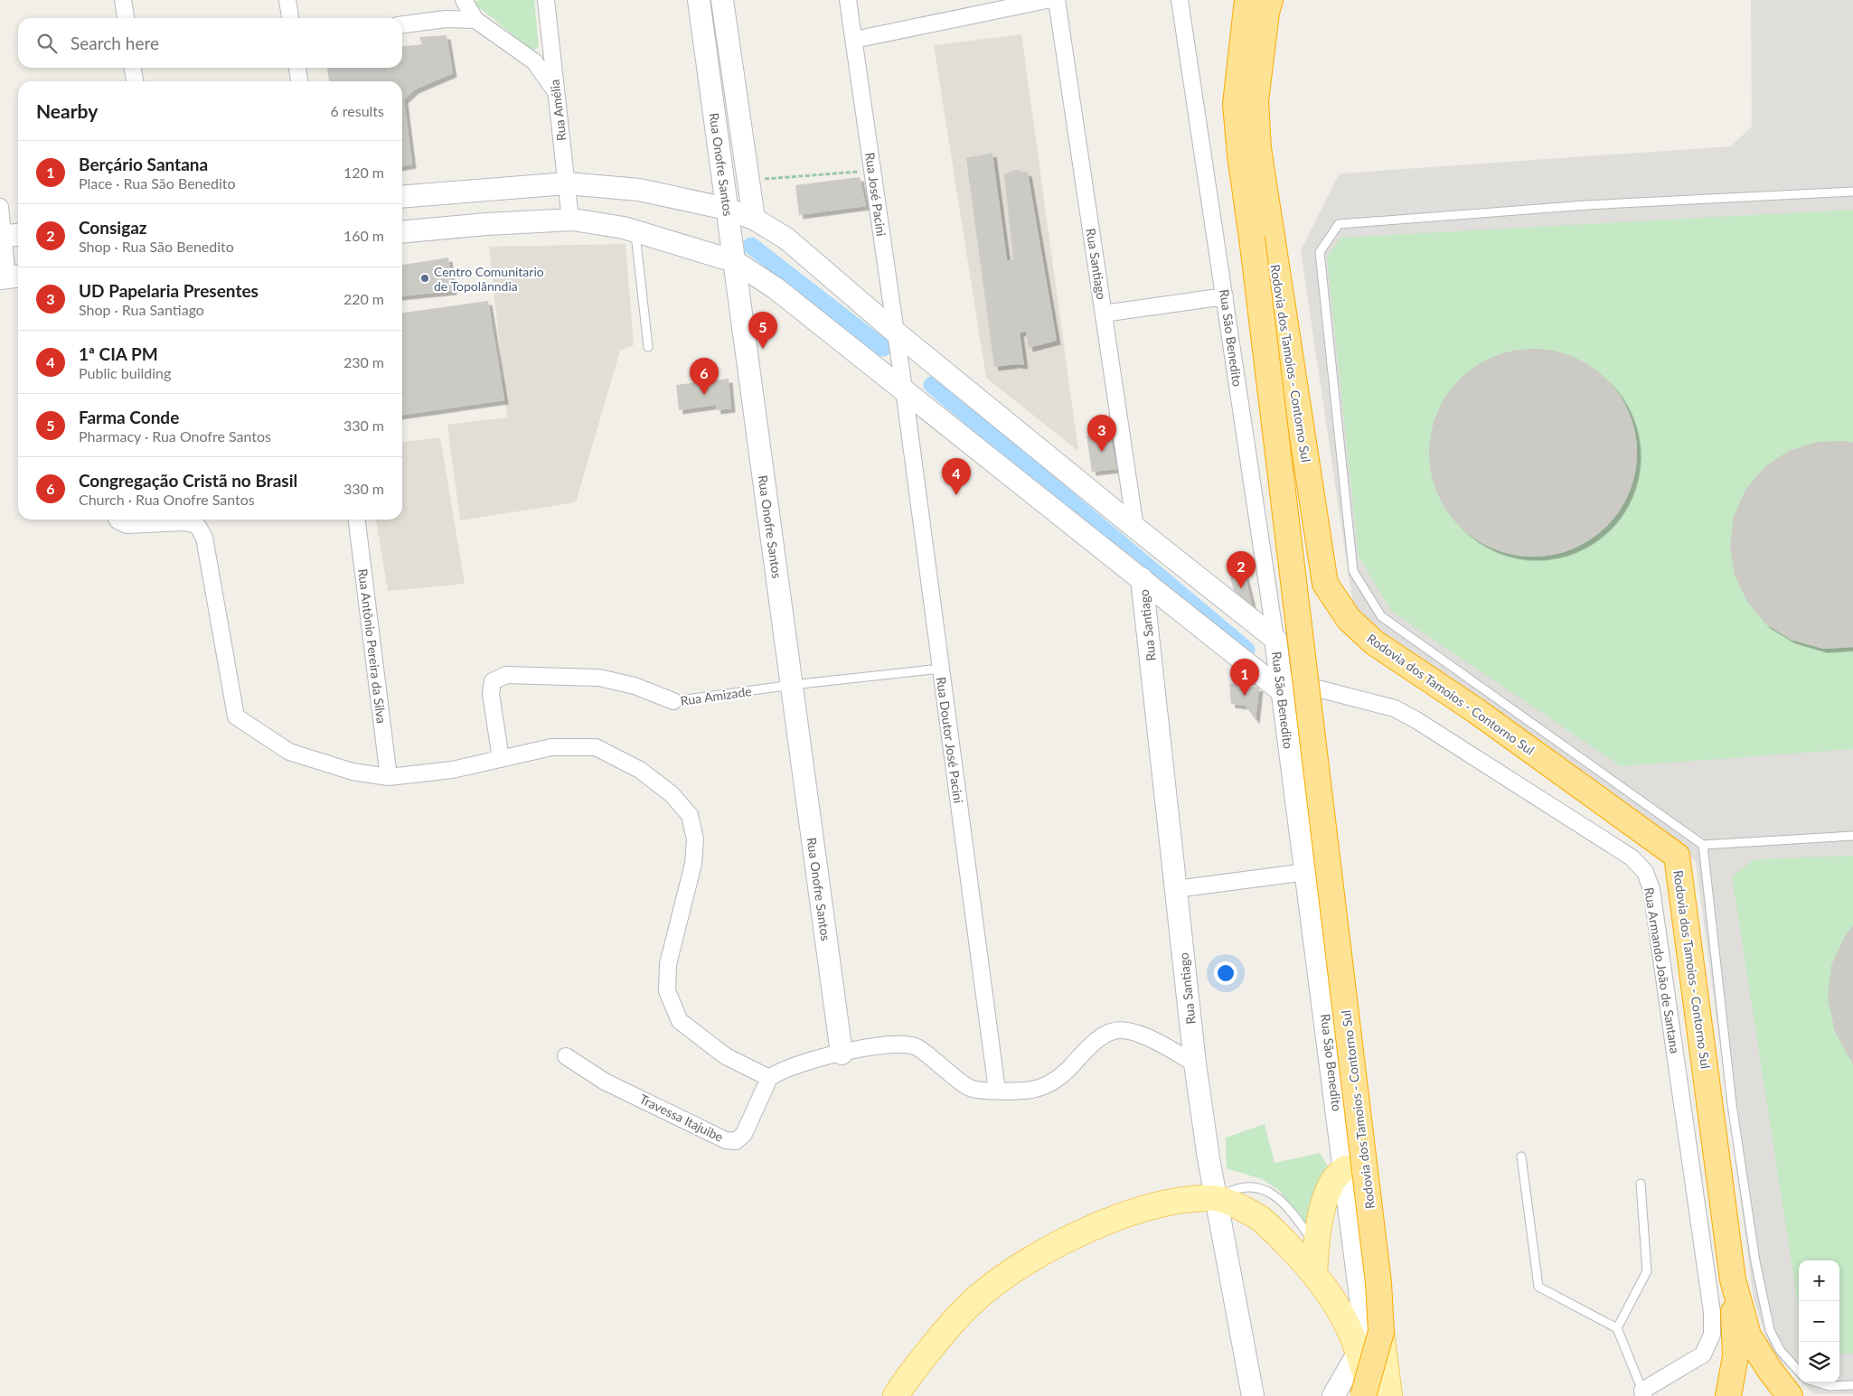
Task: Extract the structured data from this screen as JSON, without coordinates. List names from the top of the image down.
{
  "streets": {
    "highway": ["Rodovia dos Tamoios - Contorno Sul"],
    "street": [
      "Rua Amélia",
      "Rua Onofre Santos",
      "Rua José Pacini",
      "Rua Santiago",
      "Rua São Benedito",
      "Rua Antônio Pereira da Silva",
      "Rua Amizade",
      "Rua Doutor José Pacini",
      "Rua Armando João de Santana",
      "Travessa Itajuibe"
    ]
  },
  "crossings": [
    ["Rua Onofre Santos", "Rua Amizade"],
    ["Rua José Pacini", "Rua Doutor José Pacini"],
    ["Rua São Benedito", "Rua Armando João de Santana"],
    ["Rua Amizade", "Rua Doutor José Pacini"]
  ],
  "places": ["Centro Comunitario de Topolânndia"],
  "page": {
    "search": "Search here",
    "heading": ["Nearby", "6 results"],
    "list": [
      {
        "mark": "1",
        "name": "Berçário Santana",
        "note": "Place · Rua São Benedito",
        "value": "120 m"
      },
      {
        "mark": "2",
        "name": "Consigaz",
        "note": "Shop · Rua São Benedito",
        "value": "160 m"
      },
      {
        "mark": "3",
        "name": "UD Papelaria Presentes",
        "note": "Shop · Rua Santiago",
        "value": "220 m"
      },
      {
        "mark": "4",
        "name": "1ª CIA PM",
        "note": "Public building",
        "value": "230 m"
      },
      {
        "mark": "5",
        "name": "Farma Conde",
        "note": "Pharmacy · Rua Onofre Santos",
        "value": "330 m"
      },
      {
        "mark": "6",
        "name": "Congregação Cristã no Brasil",
        "note": "Church · Rua Onofre Santos",
        "value": "330 m"
      }
    ],
    "pins": [
      "5",
      "6",
      "3",
      "4",
      "2",
      "1"
    ],
    "map_buttons": ["+", "−"]
  }
}
